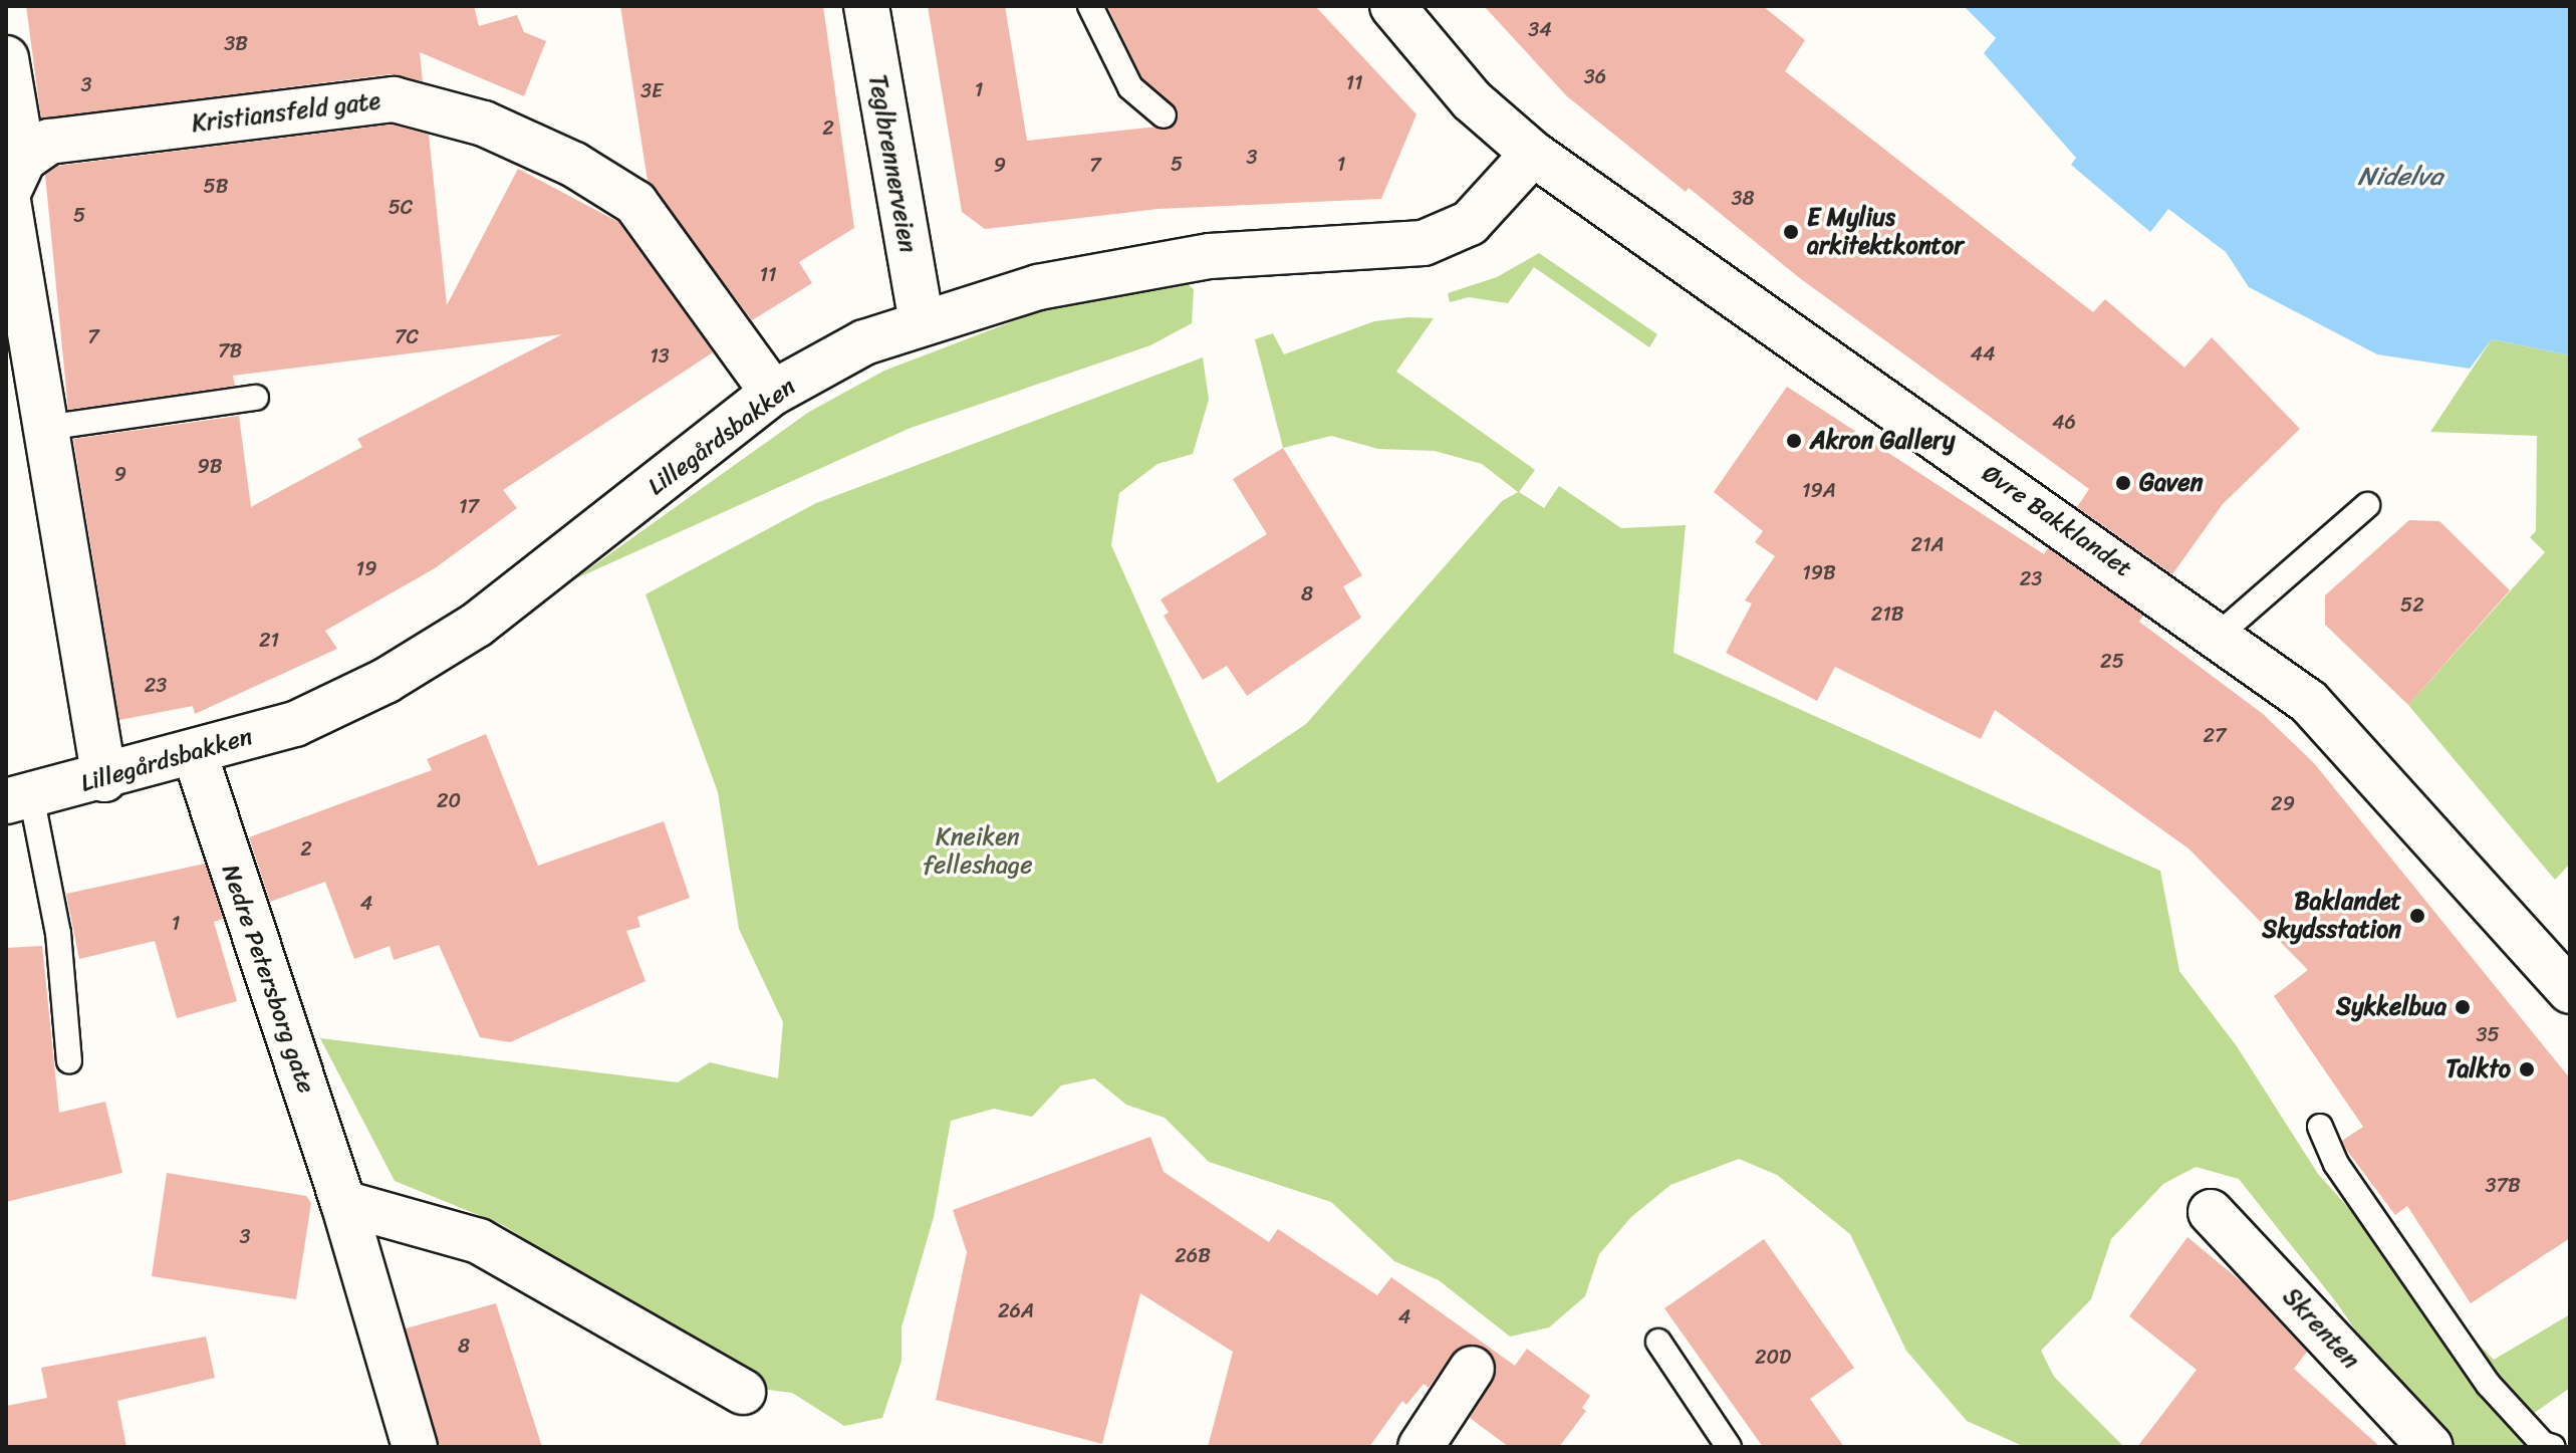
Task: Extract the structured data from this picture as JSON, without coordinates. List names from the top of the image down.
{
  "streets": {
    "street": [
      "Kristiansfeld gate",
      "Teglbrennerveien",
      "Lillegårdsbakken",
      "Øvre Bakklandet",
      "Nedre Petersborg gate",
      "Skrenten"
    ]
  },
  "crossings": [
    ["Kristiansfeld gate", "Lillegårdsbakken"],
    ["Teglbrennerveien", "Lillegårdsbakken"],
    ["Lillegårdsbakken", "Øvre Bakklandet"],
    ["Lillegårdsbakken", "Nedre Petersborg gate"]
  ],
  "water": ["Nidelva"],
  "parks": ["Kneiken felleshage"],
  "places": [
    "E Mylius arkitektkontor",
    "Akron Gallery",
    "Gaven",
    "Baklandet Skydsstation",
    "Sykkelbua",
    "Talkto"
  ],
  "house_numbers": [
    "34",
    "3B",
    "36",
    "11",
    "3",
    "1",
    "3E",
    "2",
    "3",
    "5",
    "1",
    "9",
    "7",
    "5B",
    "38",
    "5C",
    "5",
    "11",
    "7",
    "7C",
    "7B",
    "44",
    "13",
    "46",
    "9B",
    "9",
    "19A",
    "17",
    "21A",
    "19",
    "19B",
    "23",
    "8",
    "52",
    "21B",
    "21",
    "25",
    "23",
    "27",
    "20",
    "29",
    "2",
    "4",
    "1",
    "35",
    "37B",
    "3",
    "26B",
    "26A",
    "4",
    "8",
    "20D"
  ]
}
